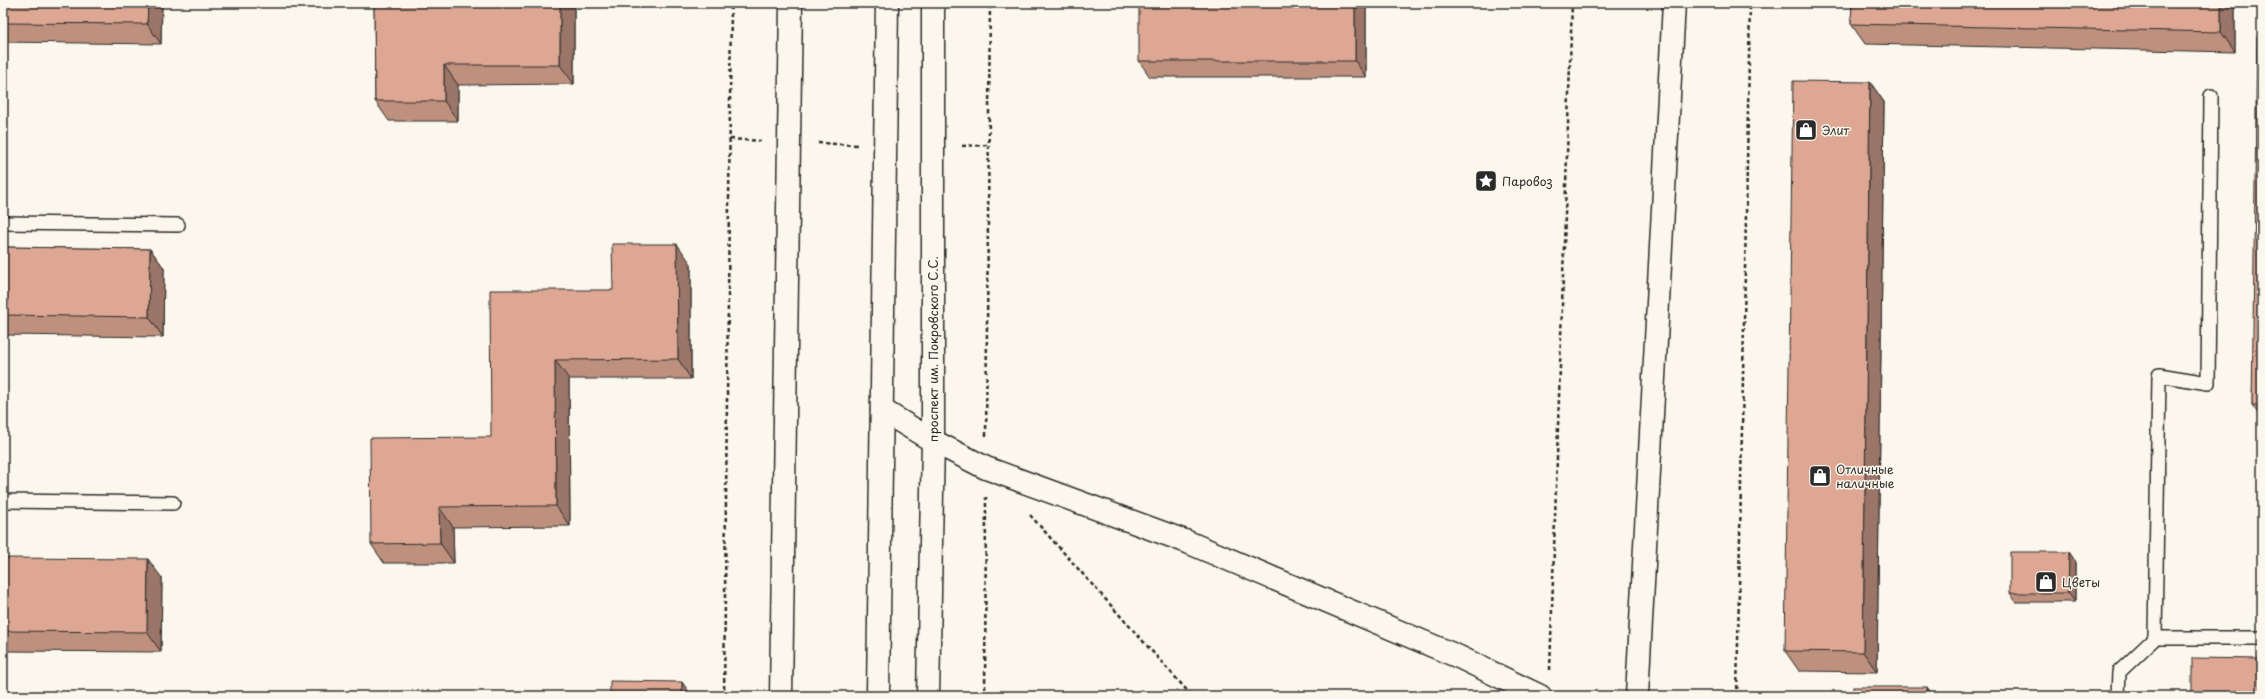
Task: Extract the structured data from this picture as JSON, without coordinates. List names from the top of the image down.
{
  "streets": {
    "street": ["проспект им. Покровского С.С."]
  },
  "places": {
    "shop": ["Элит", "Отличные наличные", "Цветы"],
    "place": ["Паровоз"]
  }
}
